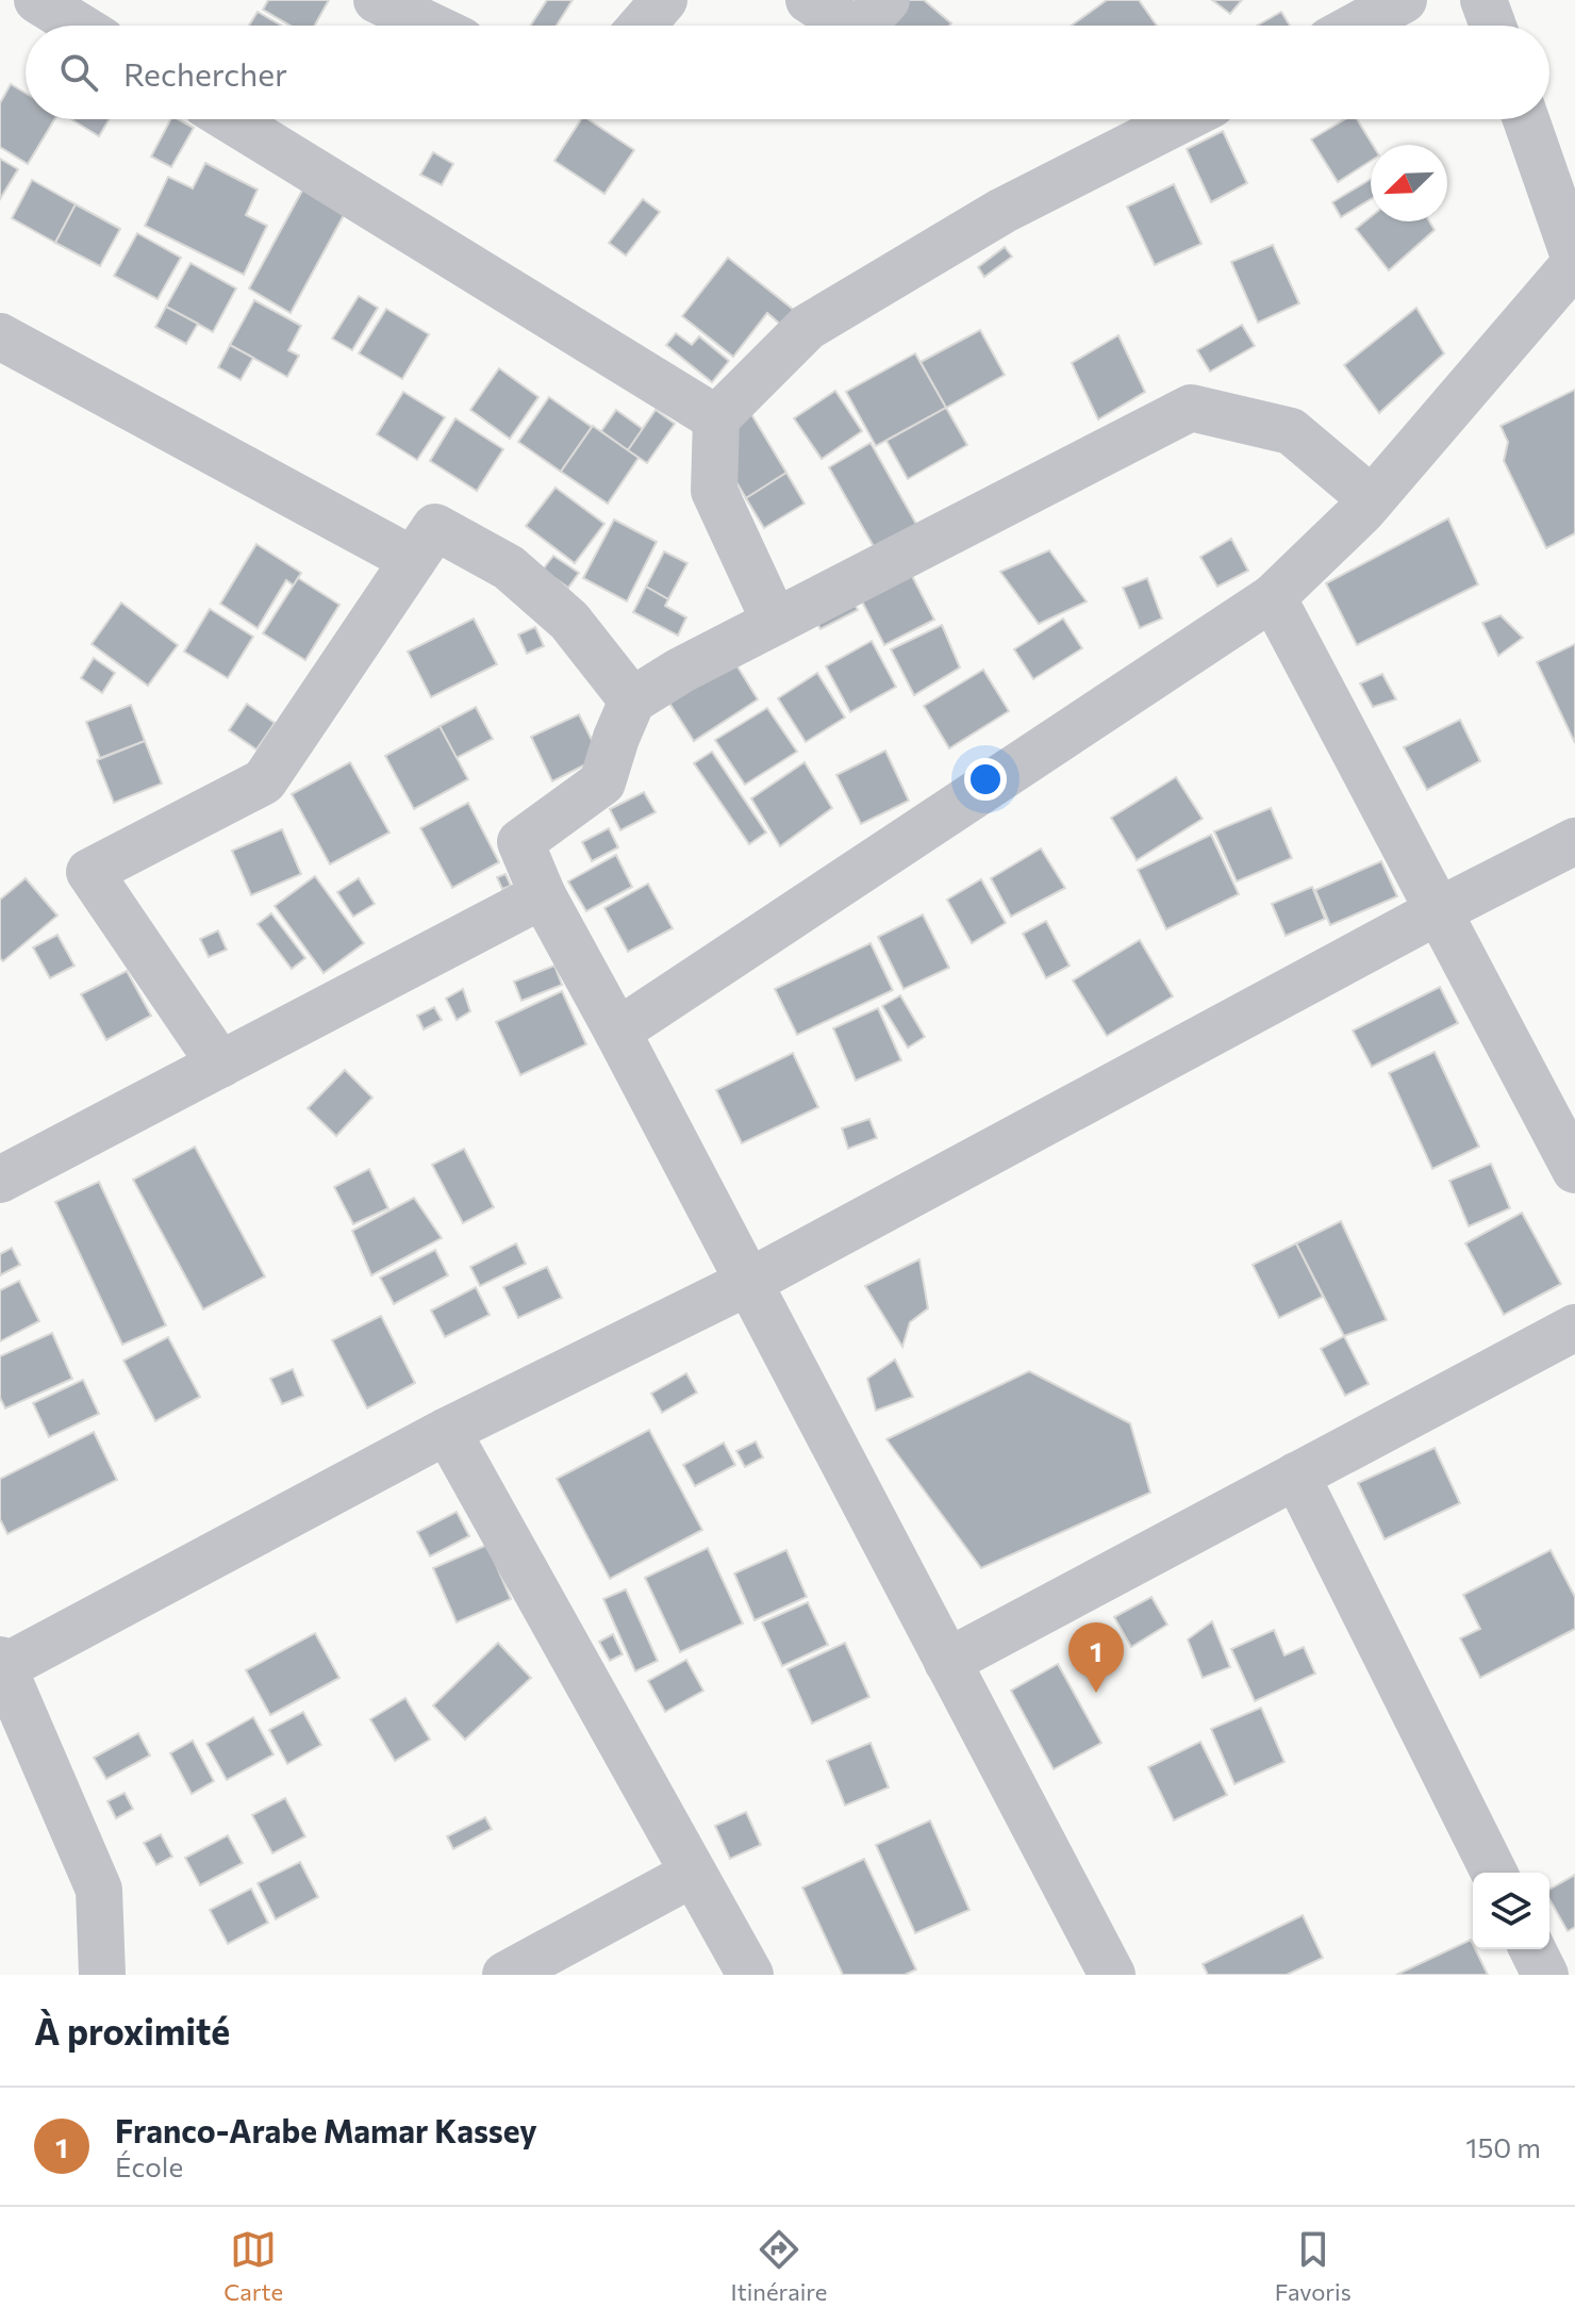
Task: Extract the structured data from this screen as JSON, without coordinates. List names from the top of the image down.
{
  "north": "bottom left",
  "page": {
    "search": "Rechercher",
    "pins": "1",
    "heading": "À proximité",
    "list": [
      {
        "mark": "1",
        "name": "Franco-Arabe Mamar Kassey",
        "note": "École",
        "value": "150 m"
      }
    ],
    "nav": ["Carte", "Itinéraire", "Favoris"]
  }
}
